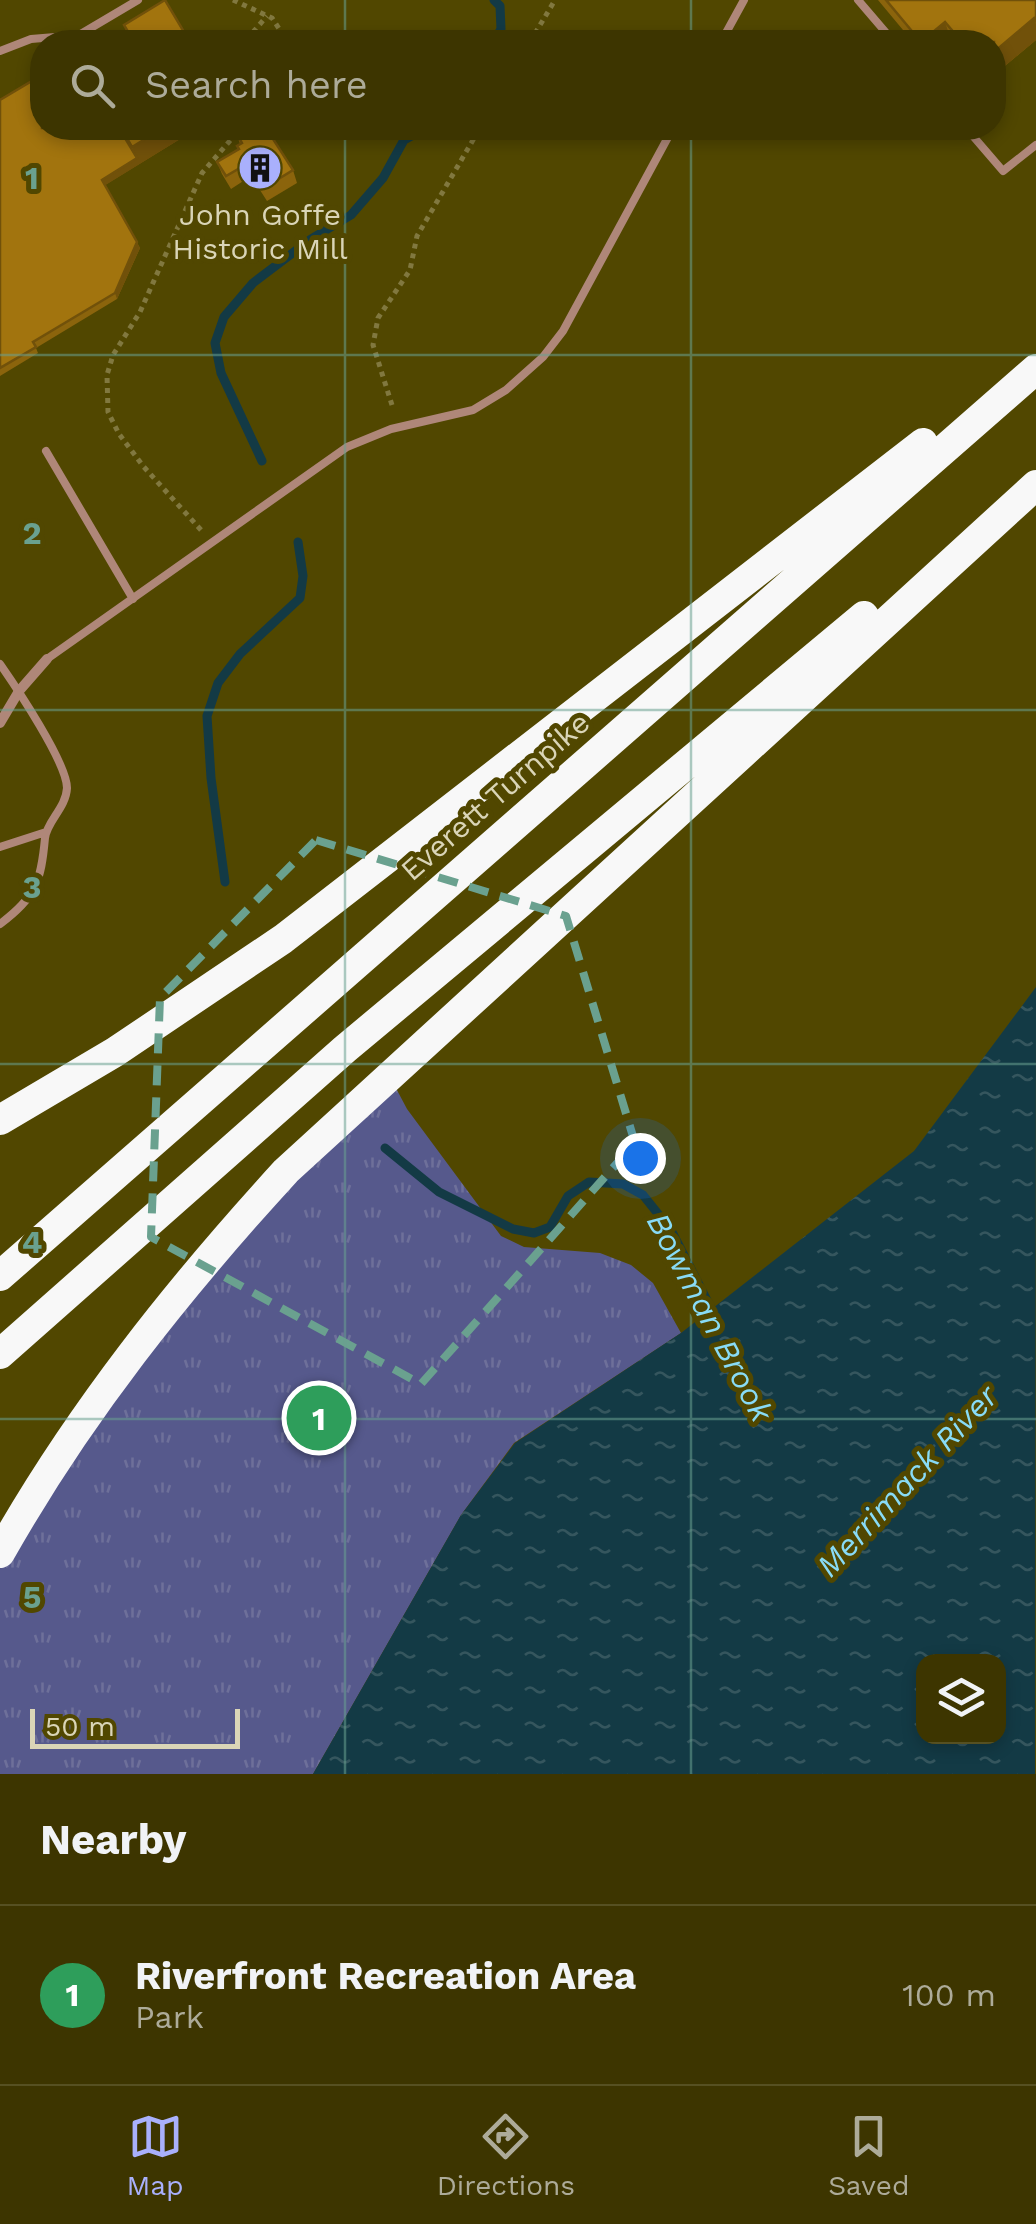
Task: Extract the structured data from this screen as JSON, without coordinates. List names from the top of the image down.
{
  "streets": {
    "highway": ["Everett Turnpike"]
  },
  "water": ["Bowman Brook", "Merrimack River"],
  "places": {
    "building": ["John Goffe Historic Mill"]
  },
  "scale_bar": "50 m",
  "page": {
    "search": "Search here",
    "pins": "1",
    "scale": "50 m",
    "heading": "Nearby",
    "list": [
      {
        "mark": "1",
        "name": "Riverfront Recreation Area",
        "note": "Park",
        "value": "100 m"
      }
    ],
    "nav": ["Map", "Directions", "Saved"]
  },
  "grid": {
    "rows": [
      "1",
      "2",
      "3",
      "4",
      "5"
    ]
  }
}
